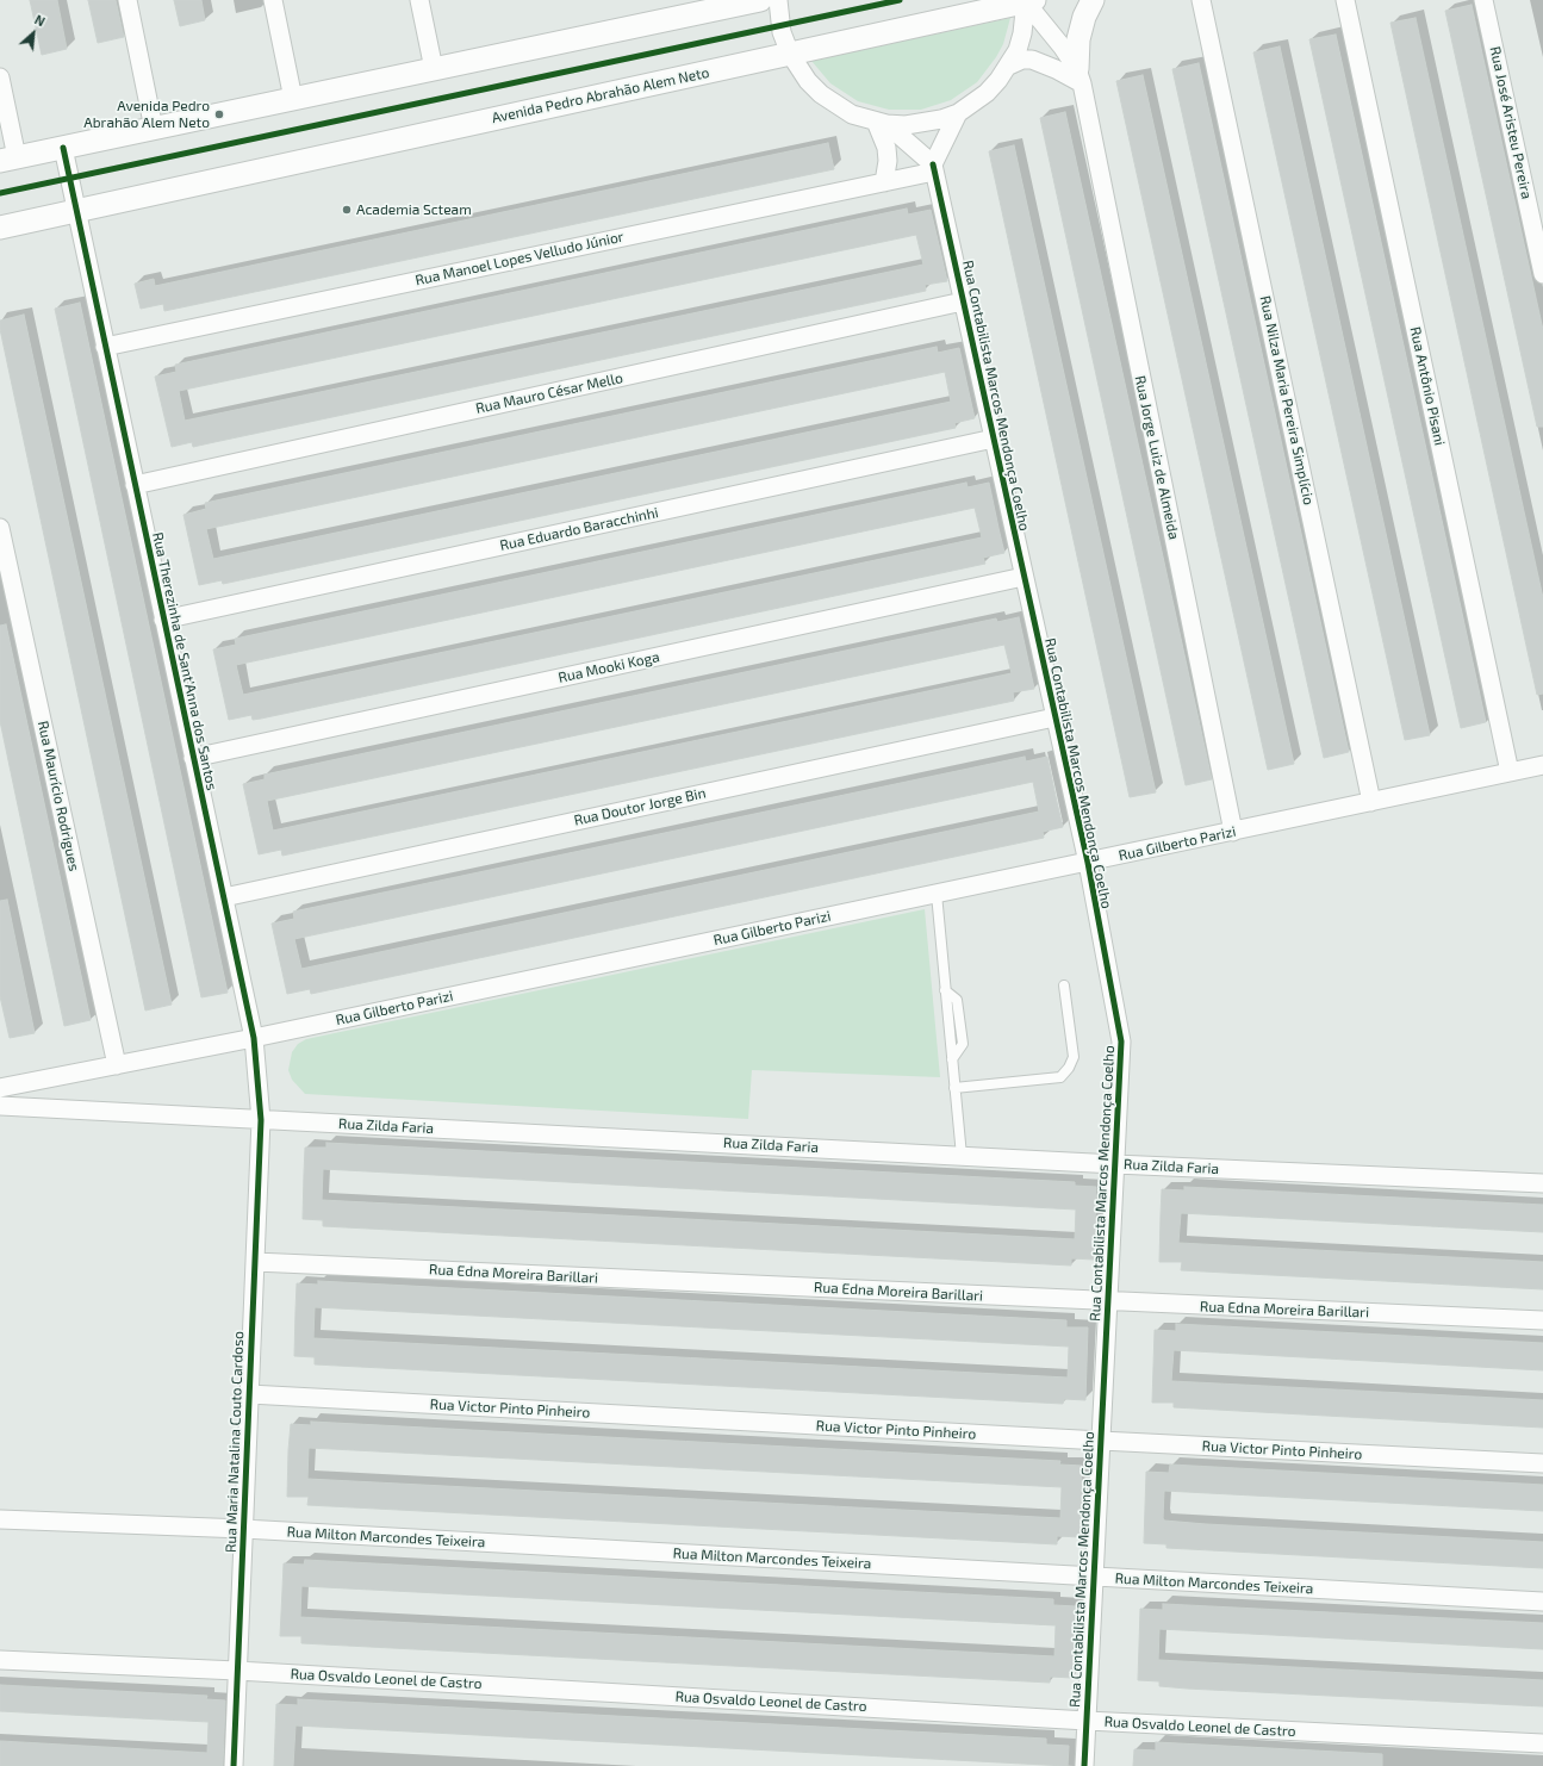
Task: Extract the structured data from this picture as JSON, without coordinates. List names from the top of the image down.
{
  "streets": {
    "street": [
      "Avenida Pedro Abrahão Alem Neto",
      "Rua José Aristeu Pereira",
      "Rua Manoel Lopes Velludo Júnior",
      "Rua Antônio Pisani",
      "Rua Mauro César Mello",
      "Rua Contabilista Marcos Mendonça Coelho",
      "Rua Nilza Maria Pereira Simplício",
      "Rua Jorge Luiz de Almeida",
      "Rua Eduardo Baracchinhi",
      "Rua Therezinha de Sant'Anna dos Santos",
      "Rua Mooki Koga",
      "Rua Maurício Rodrigues",
      "Rua Doutor Jorge Bin",
      "Rua Gilberto Parizi",
      "Rua Zilda Faria",
      "Rua Edna Moreira Barillari",
      "Rua Victor Pinto Pinheiro",
      "Rua Maria Natalina Couto Cardoso",
      "Rua Milton Marcondes Teixeira",
      "Rua Osvaldo Leonel de Castro"
    ]
  },
  "crossings": [
    ["Avenida Pedro Abrahão Alem Neto", "Rua Jorge Luiz de Almeida"],
    ["Avenida Pedro Abrahão Alem Neto", "Rua Therezinha de Sant'Anna dos Santos"],
    ["Rua Manoel Lopes Velludo Júnior", "Rua Contabilista Marcos Mendonça Coelho"],
    ["Rua Manoel Lopes Velludo Júnior", "Rua Therezinha de Sant'Anna dos Santos"],
    ["Rua Antônio Pisani", "Rua Gilberto Parizi"],
    ["Rua Mauro César Mello", "Rua Contabilista Marcos Mendonça Coelho"],
    ["Rua Mauro César Mello", "Rua Therezinha de Sant'Anna dos Santos"],
    ["Rua Contabilista Marcos Mendonça Coelho", "Rua Eduardo Baracchinhi"],
    ["Rua Contabilista Marcos Mendonça Coelho", "Rua Mooki Koga"],
    ["Rua Contabilista Marcos Mendonça Coelho", "Rua Doutor Jorge Bin"],
    ["Rua Contabilista Marcos Mendonça Coelho", "Rua Gilberto Parizi"],
    ["Rua Contabilista Marcos Mendonça Coelho", "Rua Zilda Faria"],
    ["Rua Contabilista Marcos Mendonça Coelho", "Rua Edna Moreira Barillari"],
    ["Rua Contabilista Marcos Mendonça Coelho", "Rua Victor Pinto Pinheiro"],
    ["Rua Contabilista Marcos Mendonça Coelho", "Rua Milton Marcondes Teixeira"],
    ["Rua Contabilista Marcos Mendonça Coelho", "Rua Osvaldo Leonel de Castro"],
    ["Rua Nilza Maria Pereira Simplício", "Rua Gilberto Parizi"],
    ["Rua Jorge Luiz de Almeida", "Rua Gilberto Parizi"],
    ["Rua Eduardo Baracchinhi", "Rua Therezinha de Sant'Anna dos Santos"],
    ["Rua Therezinha de Sant'Anna dos Santos", "Rua Mooki Koga"],
    ["Rua Therezinha de Sant'Anna dos Santos", "Rua Doutor Jorge Bin"],
    ["Rua Therezinha de Sant'Anna dos Santos", "Rua Gilberto Parizi"],
    ["Rua Therezinha de Sant'Anna dos Santos", "Rua Zilda Faria"],
    ["Rua Therezinha de Sant'Anna dos Santos", "Rua Maria Natalina Couto Cardoso"],
    ["Rua Maurício Rodrigues", "Rua Gilberto Parizi"],
    ["Rua Zilda Faria", "Rua Maria Natalina Couto Cardoso"],
    ["Rua Edna Moreira Barillari", "Rua Maria Natalina Couto Cardoso"],
    ["Rua Victor Pinto Pinheiro", "Rua Maria Natalina Couto Cardoso"],
    ["Rua Maria Natalina Couto Cardoso", "Rua Milton Marcondes Teixeira"],
    ["Rua Maria Natalina Couto Cardoso", "Rua Osvaldo Leonel de Castro"]
  ],
  "places": ["Avenida Pedro Abrahão Alem Neto", "Academia Scteam"],
  "north": "top right"
}
